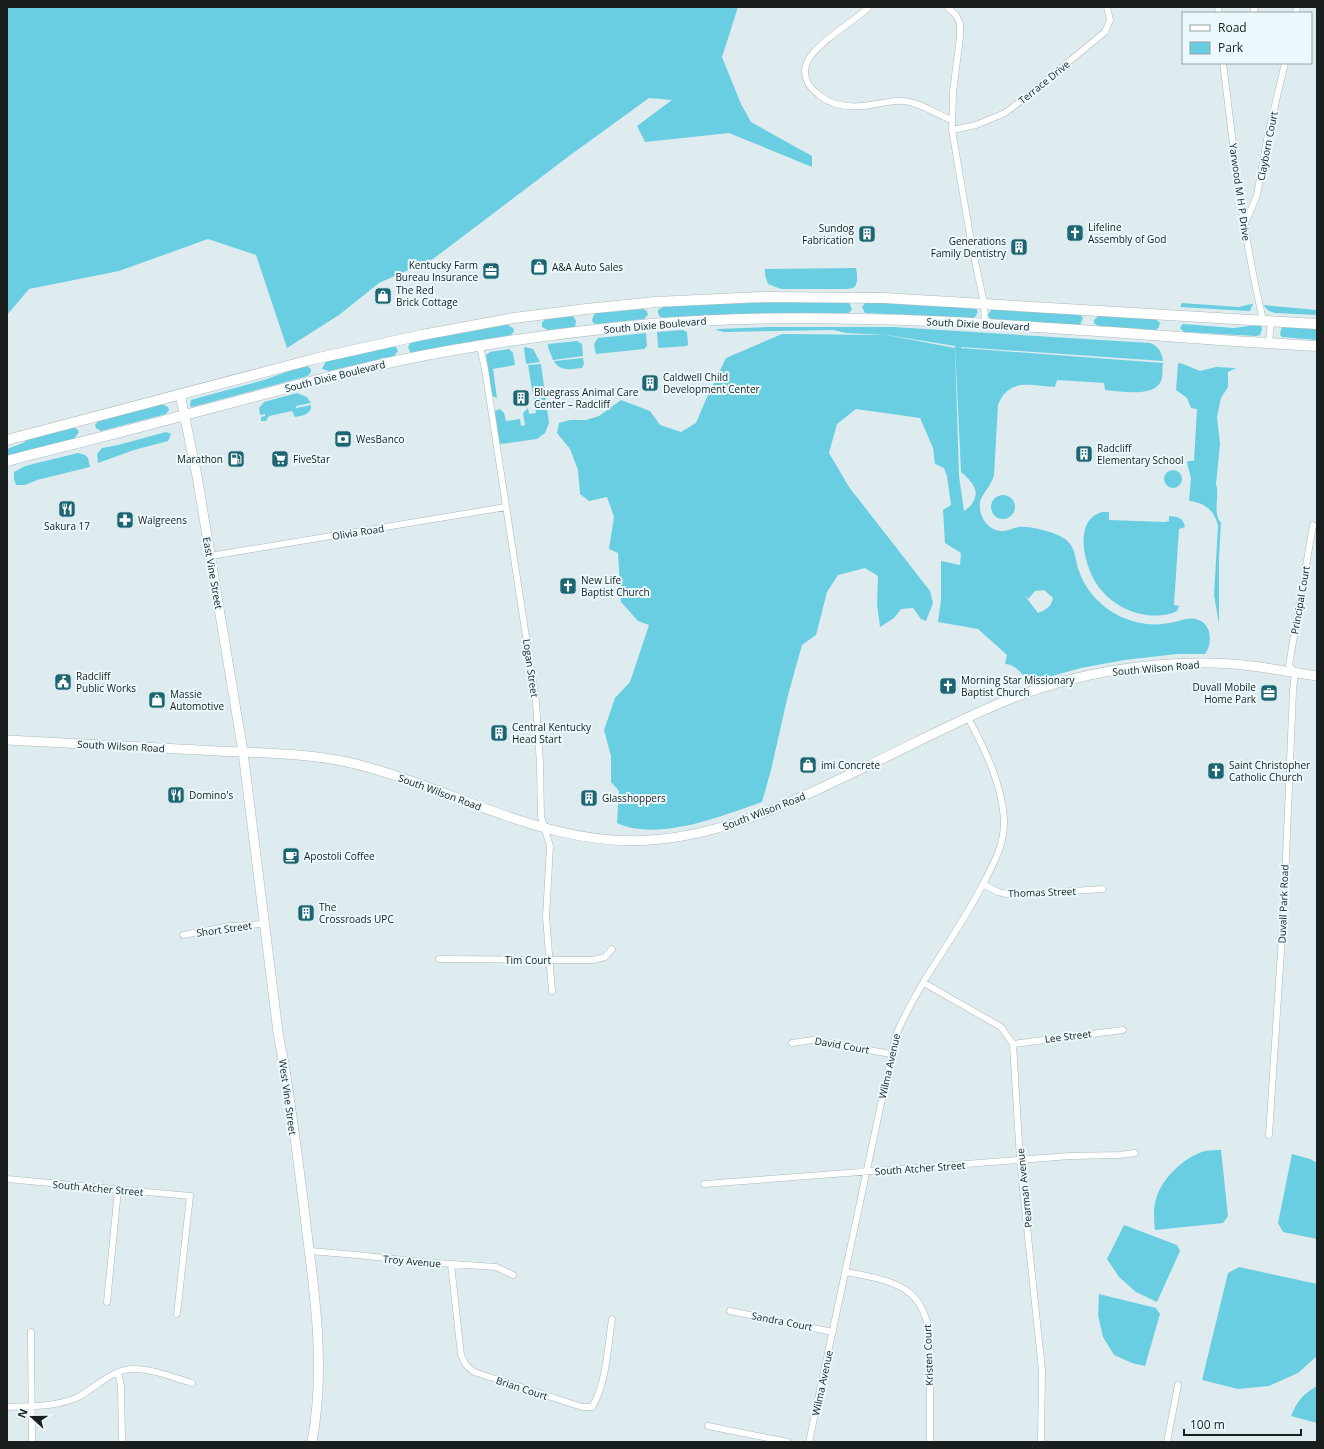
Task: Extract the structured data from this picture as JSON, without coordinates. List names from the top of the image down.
{
  "streets": {
    "highway": ["South Dixie Boulevard"],
    "main road": ["East Vine Street", "South Wilson Road", "West Vine Street"],
    "street": [
      "Terrace Drive",
      "Clayborn Court",
      "Yarwood M H P Drive",
      "Olivia Road",
      "Principal Court",
      "Logan Street",
      "Thomas Street",
      "Duvall Park Road",
      "Short Street",
      "Tim Court",
      "Lee Street",
      "David Court",
      "Wilma Avenue",
      "South Atcher Street",
      "Pearman Avenue",
      "Troy Avenue",
      "Sandra Court",
      "Kristen Court",
      "Brian Court"
    ]
  },
  "crossings": [
    ["Clayborn Court", "Yarwood M H P Drive"],
    ["Yarwood M H P Drive", "South Dixie Boulevard"],
    ["South Dixie Boulevard", "East Vine Street"],
    ["South Dixie Boulevard", "Logan Street"],
    ["Olivia Road", "East Vine Street"],
    ["Olivia Road", "Logan Street"],
    ["East Vine Street", "South Wilson Road"],
    ["East Vine Street", "West Vine Street"],
    ["Principal Court", "South Wilson Road"],
    ["Principal Court", "Duvall Park Road"],
    ["Logan Street", "South Wilson Road"],
    ["Logan Street", "Tim Court"],
    ["South Wilson Road", "Duvall Park Road"],
    ["South Wilson Road", "Wilma Avenue"],
    ["South Wilson Road", "West Vine Street"],
    ["Thomas Street", "Wilma Avenue"],
    ["Short Street", "West Vine Street"],
    ["Lee Street", "Pearman Avenue"],
    ["David Court", "Wilma Avenue"],
    ["Wilma Avenue", "South Atcher Street"],
    ["Wilma Avenue", "Sandra Court"],
    ["Wilma Avenue", "Kristen Court"],
    ["West Vine Street", "Troy Avenue"],
    ["South Atcher Street", "Pearman Avenue"],
    ["Troy Avenue", "Brian Court"]
  ],
  "places": {
    "church": [
      "Lifeline Assembly of God",
      "New Life Baptist Church",
      "Morning Star Missionary Baptist Church",
      "Saint Christopher Catholic Church"
    ],
    "building": [
      "Sundog Fabrication",
      "Generations Family Dentistry",
      "Caldwell Child Development Center",
      "Bluegrass Animal Care Center – Radcliff",
      "Radcliff Elementary School",
      "Central Kentucky Head Start",
      "Glasshoppers",
      "The Crossroads UPC"
    ],
    "shop": [
      "A&A Auto Sales",
      "The Red Brick Cottage",
      "Massie Automotive",
      "imi Concrete"
    ],
    "office": ["Kentucky Farm Bureau Insurance", "Duvall Mobile Home Park"],
    "bank": ["WesBanco"],
    "fuel station": ["Marathon"],
    "supermarket": ["FiveStar"],
    "restaurant": ["Sakura 17", "Domino's"],
    "pharmacy": ["Walgreens"],
    "public building": ["Radcliff Public Works"],
    "cafe": ["Apostoli Coffee"]
  },
  "legend": ["Road", "Park"],
  "scale_bar": "100 m",
  "north": "left"
}
